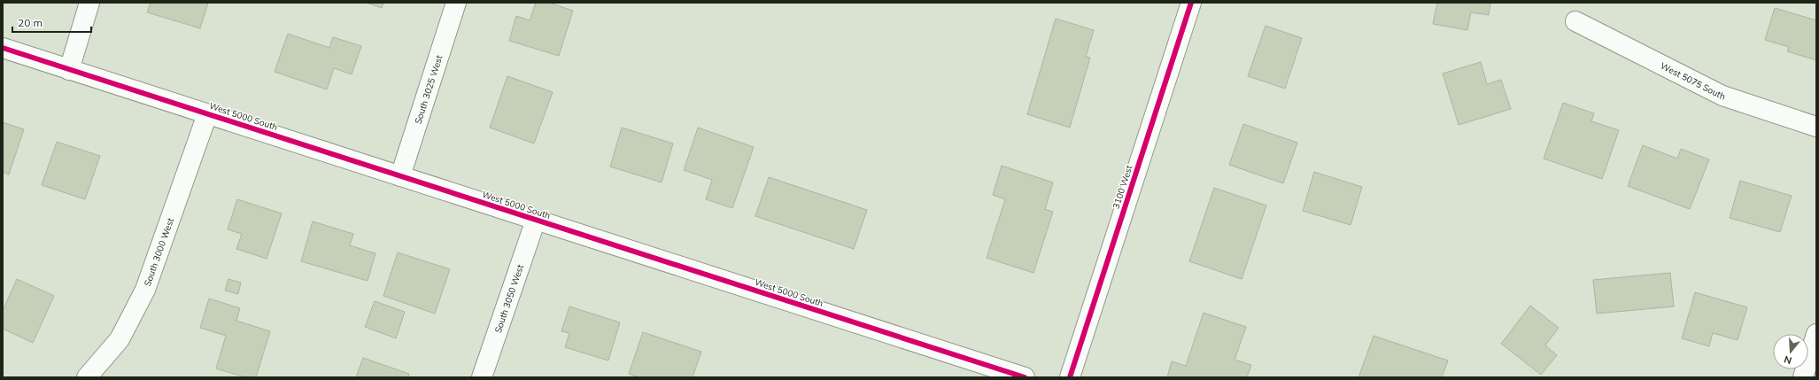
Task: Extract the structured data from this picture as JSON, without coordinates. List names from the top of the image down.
{
  "streets": {
    "street": [
      "West 5075 South",
      "South 3025 West",
      "West 5000 South",
      "3100 West",
      "South 3000 West",
      "South 3050 West"
    ]
  },
  "crossings": [
    ["South 3025 West", "West 5000 South"],
    ["West 5000 South", "South 3000 West"],
    ["West 5000 South", "South 3050 West"]
  ],
  "scale_bar": "20 m",
  "north": "bottom"
}
